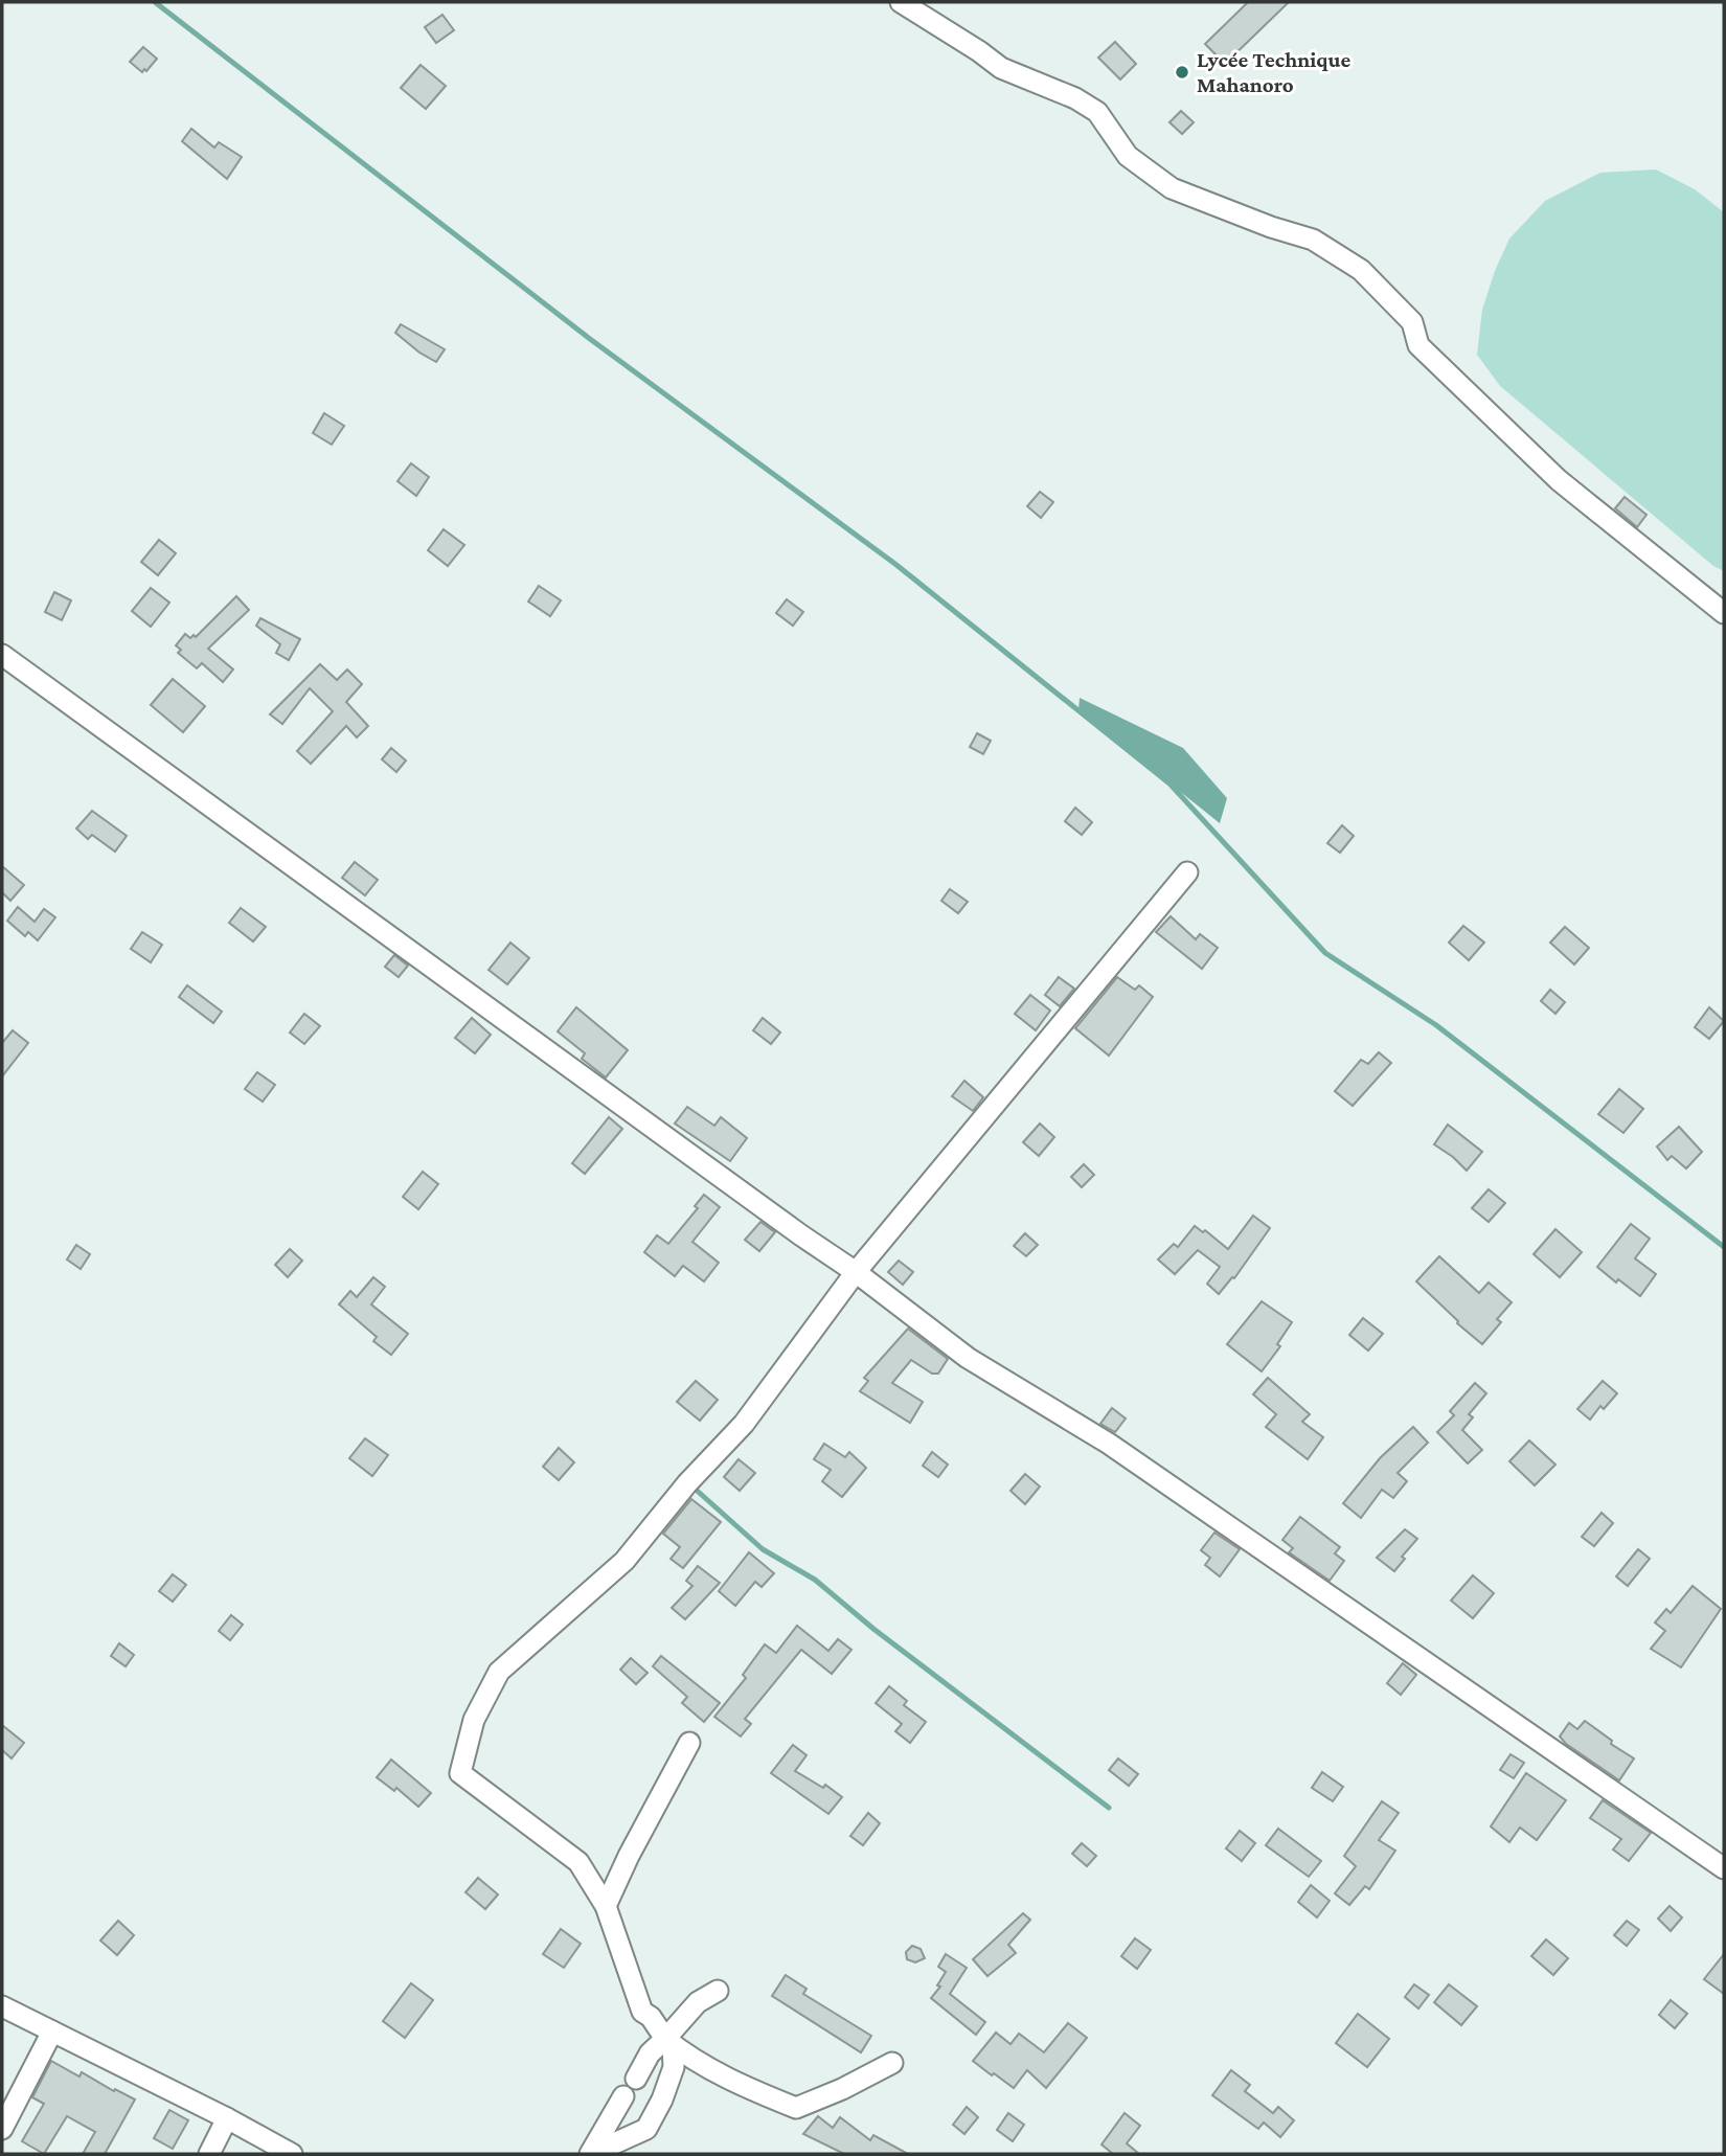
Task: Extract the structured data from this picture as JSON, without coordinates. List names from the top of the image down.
{
  "places": ["Lycée Technique Mahanoro"]
}
